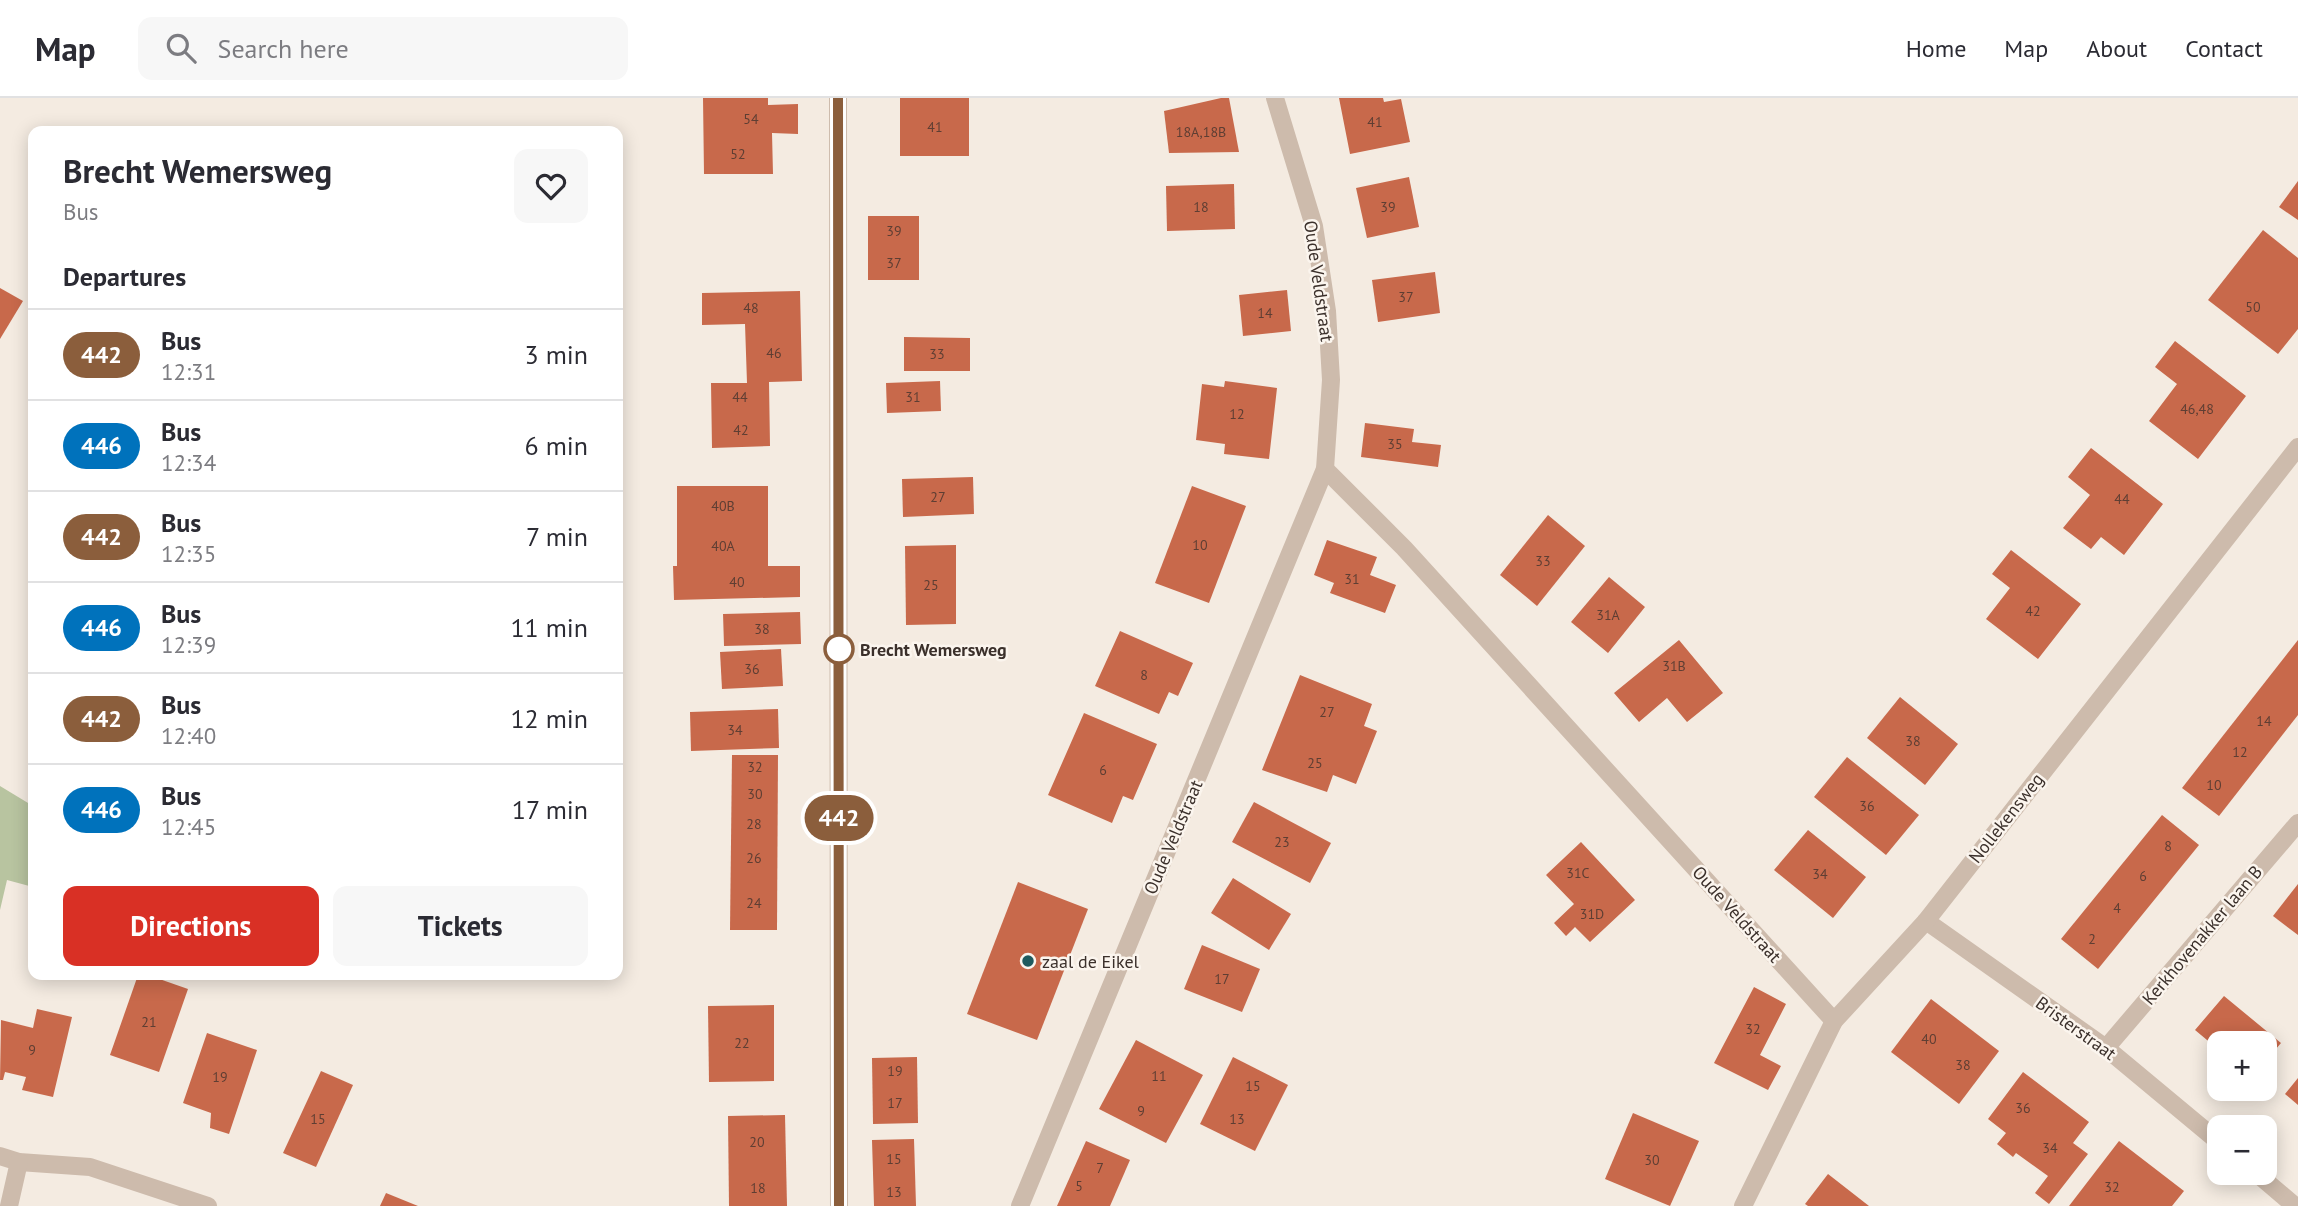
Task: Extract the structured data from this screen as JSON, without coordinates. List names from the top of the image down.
{
  "streets": {
    "street": [
      "Oude Veldstraat",
      "Nollekensweg",
      "Kerkhovenakker laan B",
      "Bristerstraat"
    ]
  },
  "crossings": [
    ["Oude Veldstraat", "Nollekensweg"],
    ["Nollekensweg", "Bristerstraat"],
    ["Kerkhovenakker laan B", "Bristerstraat"]
  ],
  "places": ["Brecht Wemersweg", "zaal de Eikel"],
  "lines": ["bus line 442"],
  "house_numbers": [
    "54",
    "41",
    "41",
    "18A,18B",
    "52",
    "18",
    "39",
    "39",
    "37",
    "37",
    "50",
    "48",
    "14",
    "46",
    "33",
    "44",
    "31",
    "46,48",
    "12",
    "42",
    "35",
    "27",
    "44",
    "40B",
    "10",
    "40A",
    "33",
    "31",
    "40",
    "25",
    "42",
    "31A",
    "38",
    "31B",
    "36",
    "8",
    "27",
    "14",
    "34",
    "38",
    "12",
    "25",
    "32",
    "6",
    "10",
    "30",
    "36",
    "28",
    "23",
    "8",
    "26",
    "31C",
    "34",
    "6",
    "24",
    "4",
    "31D",
    "2",
    "17",
    "21",
    "32",
    "40",
    "22",
    "9",
    "38",
    "19",
    "11",
    "19",
    "15",
    "17",
    "36",
    "9",
    "15",
    "13",
    "20",
    "34",
    "15",
    "30",
    "7",
    "5",
    "32",
    "18",
    "13"
  ],
  "page": {
    "header": "Map",
    "search": "Search here",
    "nav": [
      "Home",
      "Map",
      "About",
      "Contact"
    ],
    "on_map": "442",
    "heading": [
      ["Brecht Wemersweg", "Bus"],
      "Departures"
    ],
    "list": [
      {
        "mark": "442",
        "name": "Bus",
        "note": "12:31",
        "value": "3 min"
      },
      {
        "mark": "446",
        "name": "Bus",
        "note": "12:34",
        "value": "6 min"
      },
      {
        "mark": "442",
        "name": "Bus",
        "note": "12:35",
        "value": "7 min"
      },
      {
        "mark": "446",
        "name": "Bus",
        "note": "12:39",
        "value": "11 min"
      },
      {
        "mark": "442",
        "name": "Bus",
        "note": "12:40",
        "value": "12 min"
      },
      {
        "mark": "446",
        "name": "Bus",
        "note": "12:45",
        "value": "17 min"
      }
    ],
    "buttons": ["Directions", "Tickets"],
    "map_buttons": ["+", "−"]
  }
}
